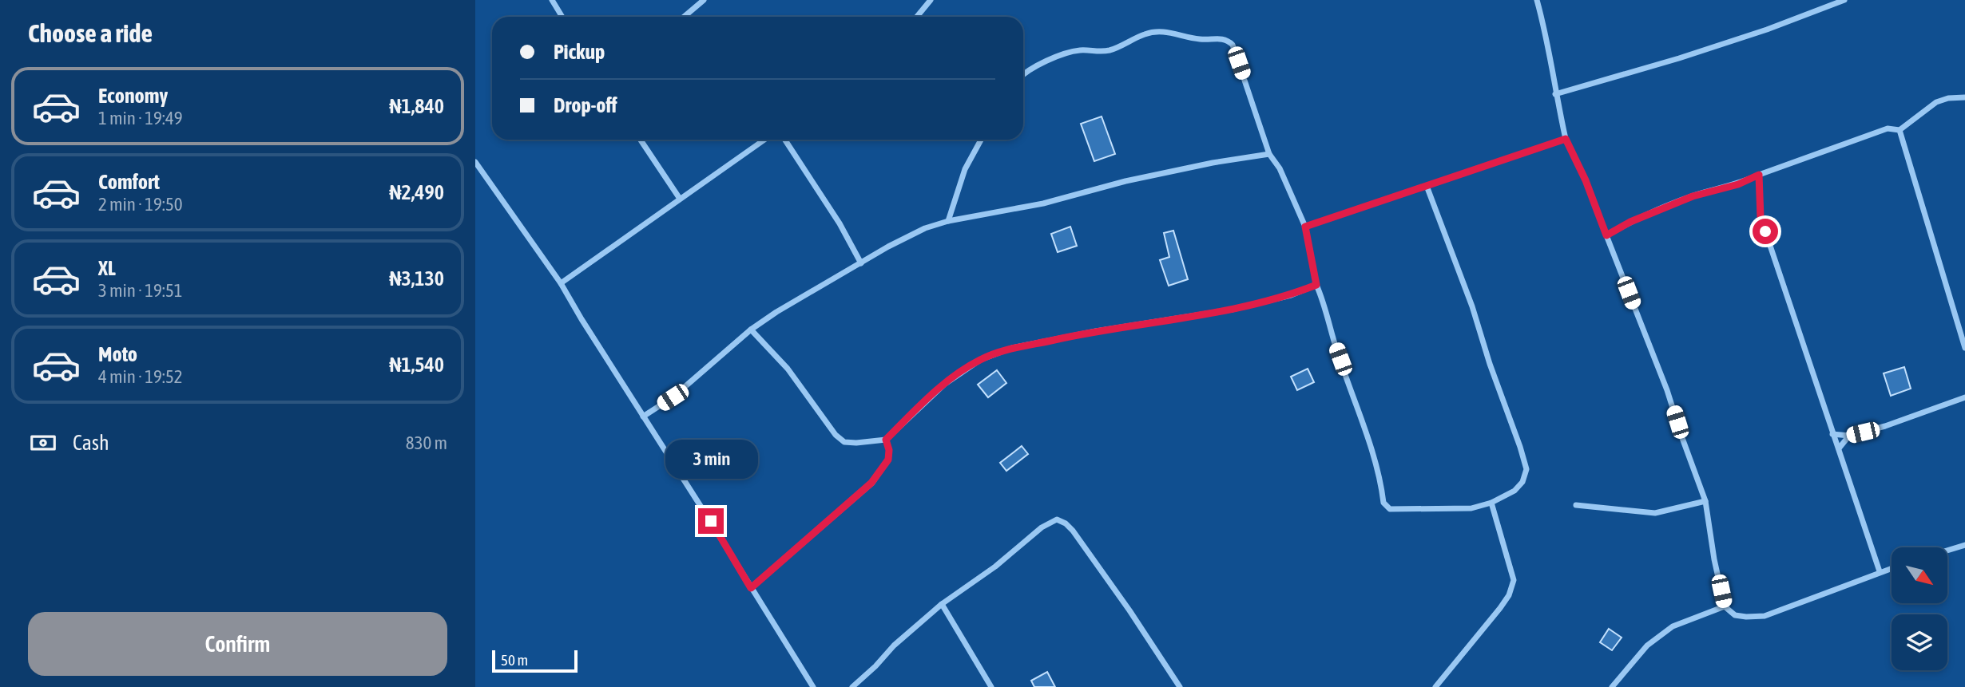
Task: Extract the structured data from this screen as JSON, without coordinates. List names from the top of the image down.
{
  "scale_bar": "50 m",
  "north": "bottom right",
  "page": {
    "heading": "Choose a ride",
    "banner": ["Pickup", "Drop-off"],
    "list": [
      {
        "name": "Economy",
        "note": "1 min · 19:49",
        "value": "₦1,840"
      },
      {
        "name": "Comfort",
        "note": "2 min · 19:50",
        "value": "₦2,490"
      },
      {
        "name": "XL",
        "note": "3 min · 19:51",
        "value": "₦3,130"
      },
      {
        "name": "Moto",
        "note": "4 min · 19:52",
        "value": "₦1,540"
      }
    ],
    "pay": ["Cash", "830 m"],
    "bubble": "3 min",
    "buttons": "Confirm",
    "scale": "50 m"
  }
}
